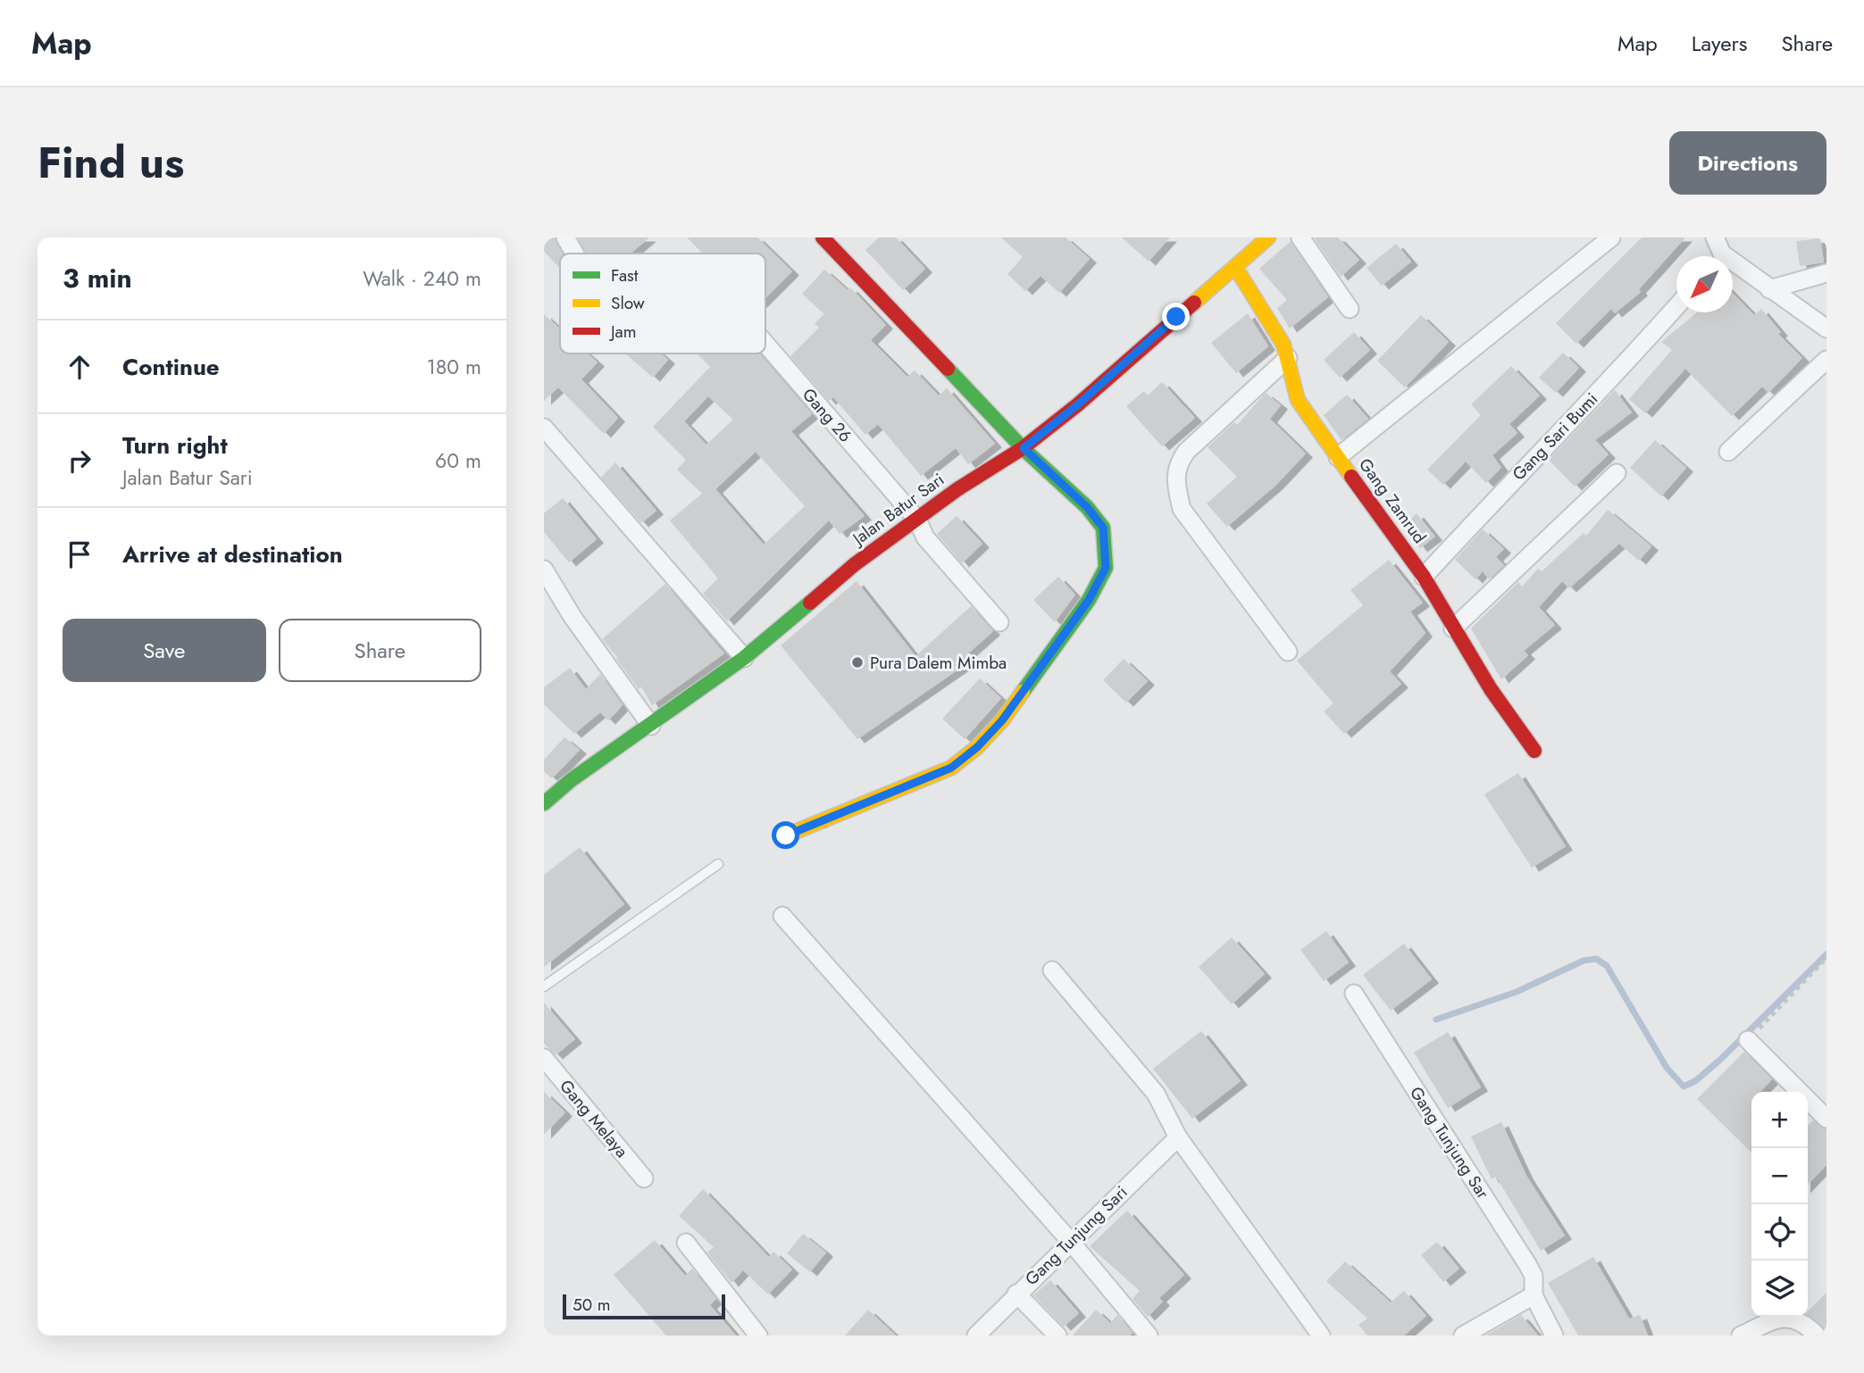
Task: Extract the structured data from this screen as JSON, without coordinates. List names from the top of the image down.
{
  "streets": {
    "street": [
      "Gang 26",
      "Gang Sari Bumi",
      "Gang Zamrud",
      "Jalan Batur Sari",
      "Gang Melaya",
      "Gang Tunjung Sar",
      "Gang Tunjung Sari"
    ]
  },
  "crossings": [
    ["Gang 26", "Jalan Batur Sari"],
    ["Gang Sari Bumi", "Gang Zamrud"],
    ["Gang Zamrud", "Jalan Batur Sari"]
  ],
  "places": ["Pura Dalem Mimba"],
  "legend": ["Fast", "Slow", "Jam"],
  "scale_bar": "50 m",
  "north": "bottom left",
  "page": {
    "header": "Map",
    "nav": ["Map", "Layers", "Share"],
    "title": "Find us",
    "buttons": [
      "Directions",
      ["Save", "Share"]
    ],
    "heading": ["3 min", "Walk · 240 m"],
    "list": [
      ["Continue", "180 m"],
      ["Turn right", "Jalan Batur Sari", "60 m"],
      "Arrive at destination"
    ],
    "map_buttons": ["+", "−"],
    "scale": "50 m"
  }
}
